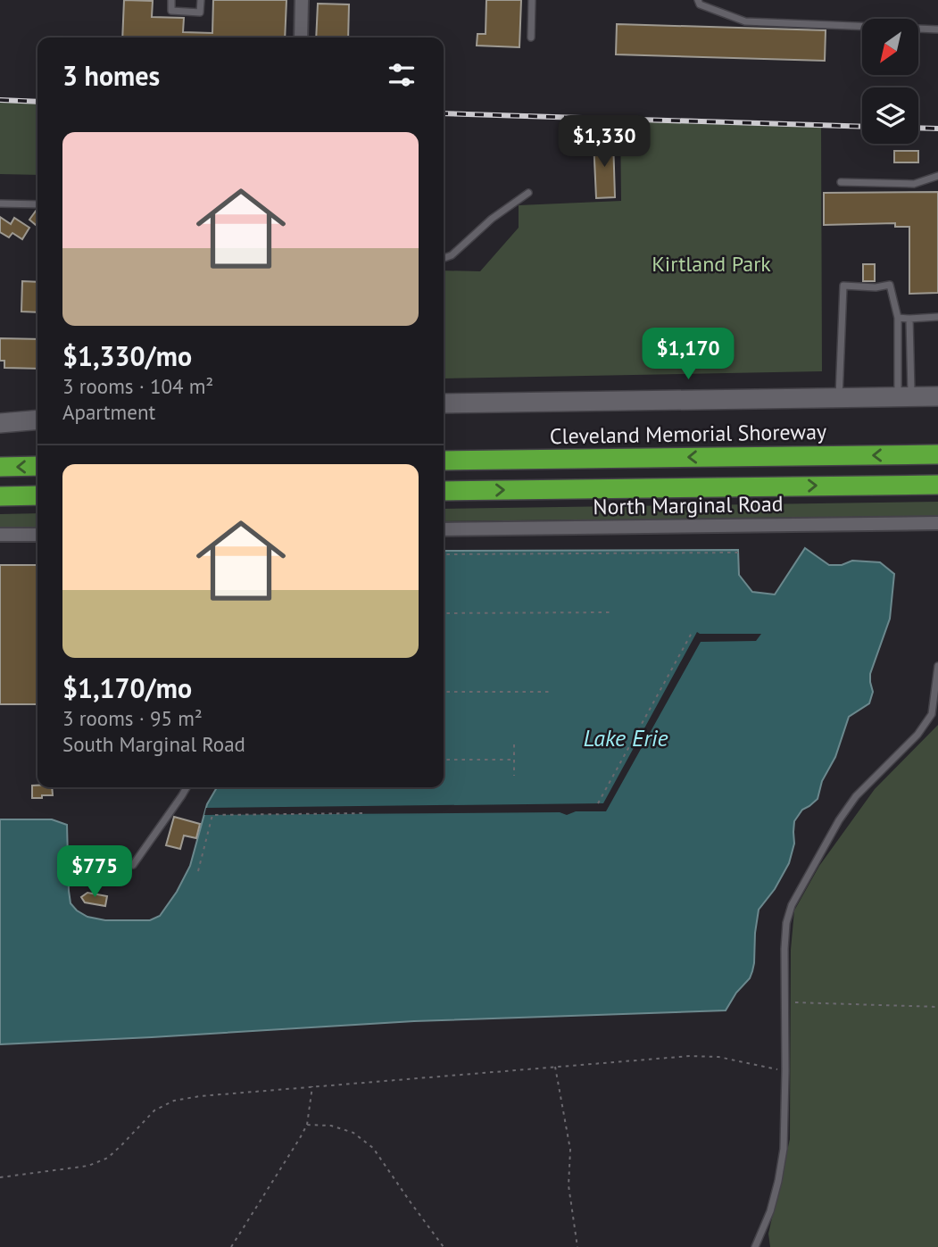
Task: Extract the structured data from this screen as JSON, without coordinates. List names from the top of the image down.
{
  "streets": {
    "highway": ["Cleveland Memorial Shoreway"],
    "street": ["North Marginal Road"]
  },
  "water": ["Lake Erie"],
  "parks": ["Kirtland Park"],
  "north": "bottom left",
  "page": {
    "heading": "3 homes",
    "list": [
      {
        "name": "$1,330/mo",
        "note": "3 rooms · 104 m² · Apartment"
      },
      {
        "name": "$1,170/mo",
        "note": "3 rooms · 95 m² · South Marginal Road"
      }
    ],
    "price": ["$1,330", "$1,170", "$775"]
  }
}
